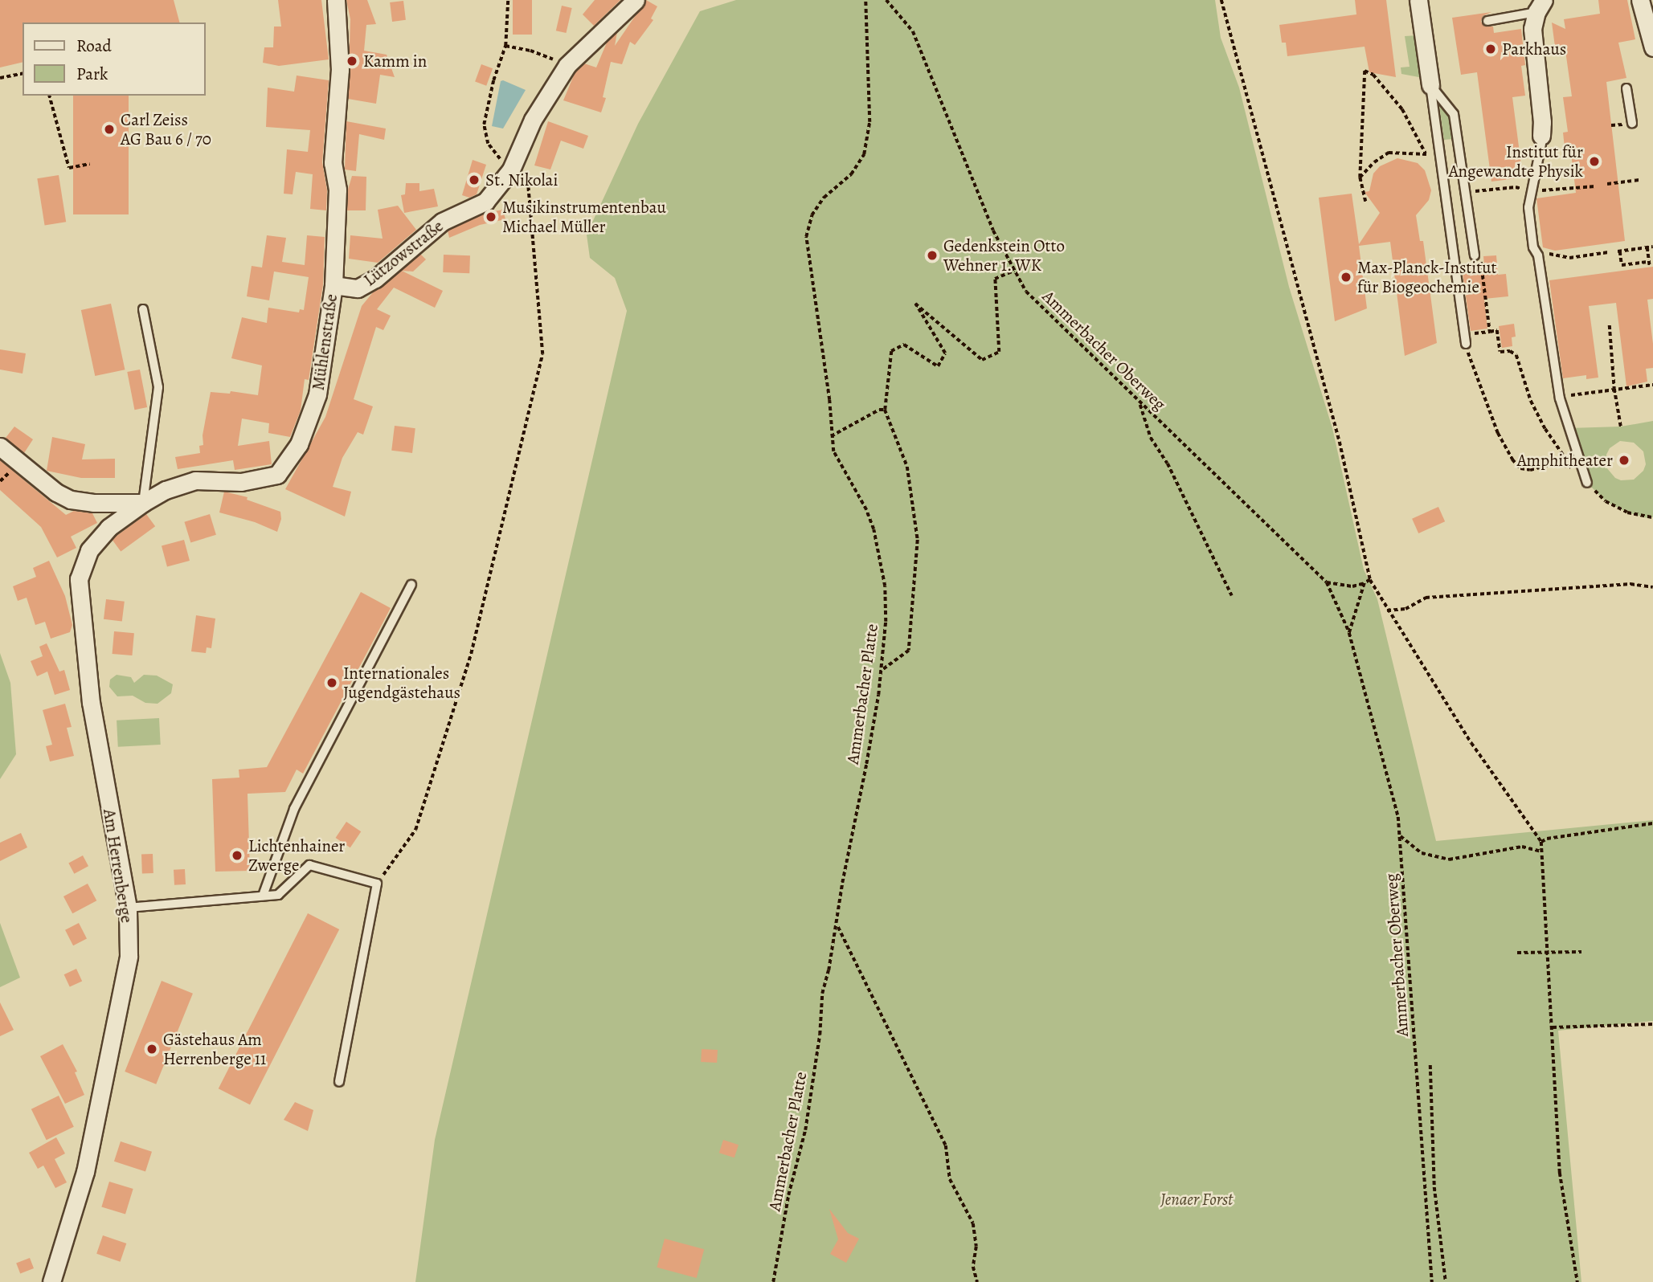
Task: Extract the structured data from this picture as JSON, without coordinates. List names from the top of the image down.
{
  "streets": {
    "street": ["Lützowstraße", "Mühlenstraße", "Am Herrenberge"],
    "path": ["Ammerbacher Oberweg", "Ammerbacher Platte"]
  },
  "crossings": [
    ["Lützowstraße", "Mühlenstraße"],
    ["Mühlenstraße", "Am Herrenberge"]
  ],
  "parks": ["Jenaer Forst"],
  "places": [
    "Parkhaus",
    "Kamm in",
    "Carl Zeiss AG Bau 6 / 70",
    "Institut für Angewandte Physik",
    "St. Nikolai",
    "Musikinstrumentenbau Michael Müller",
    "Gedenkstein Otto Wehner 1. WK",
    "Max-Planck-Institut für Biogeochemie",
    "Amphitheater",
    "Internationales Jugendgästehaus",
    "Lichtenhainer Zwerge",
    "Gästehaus Am Herrenberge 11"
  ],
  "legend": ["Road", "Park"]
}
